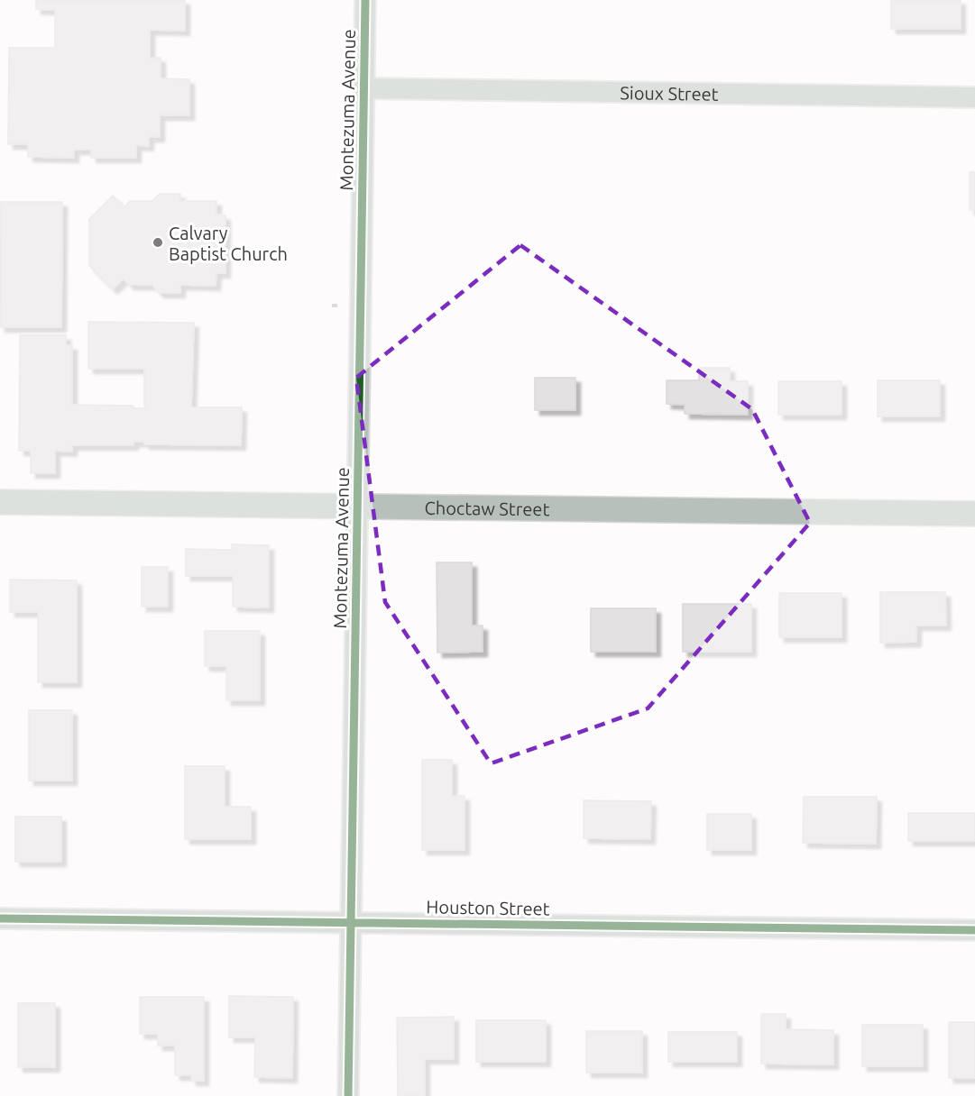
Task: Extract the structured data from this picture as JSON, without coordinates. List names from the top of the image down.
{
  "streets": {
    "street": [
      "Sioux Street",
      "Montezuma Avenue",
      "Choctaw Street",
      "Houston Street"
    ]
  },
  "crossings": [
    ["Sioux Street", "Montezuma Avenue"],
    ["Montezuma Avenue", "Choctaw Street"],
    ["Montezuma Avenue", "Houston Street"]
  ],
  "places": ["Calvary Baptist Church"]
}
